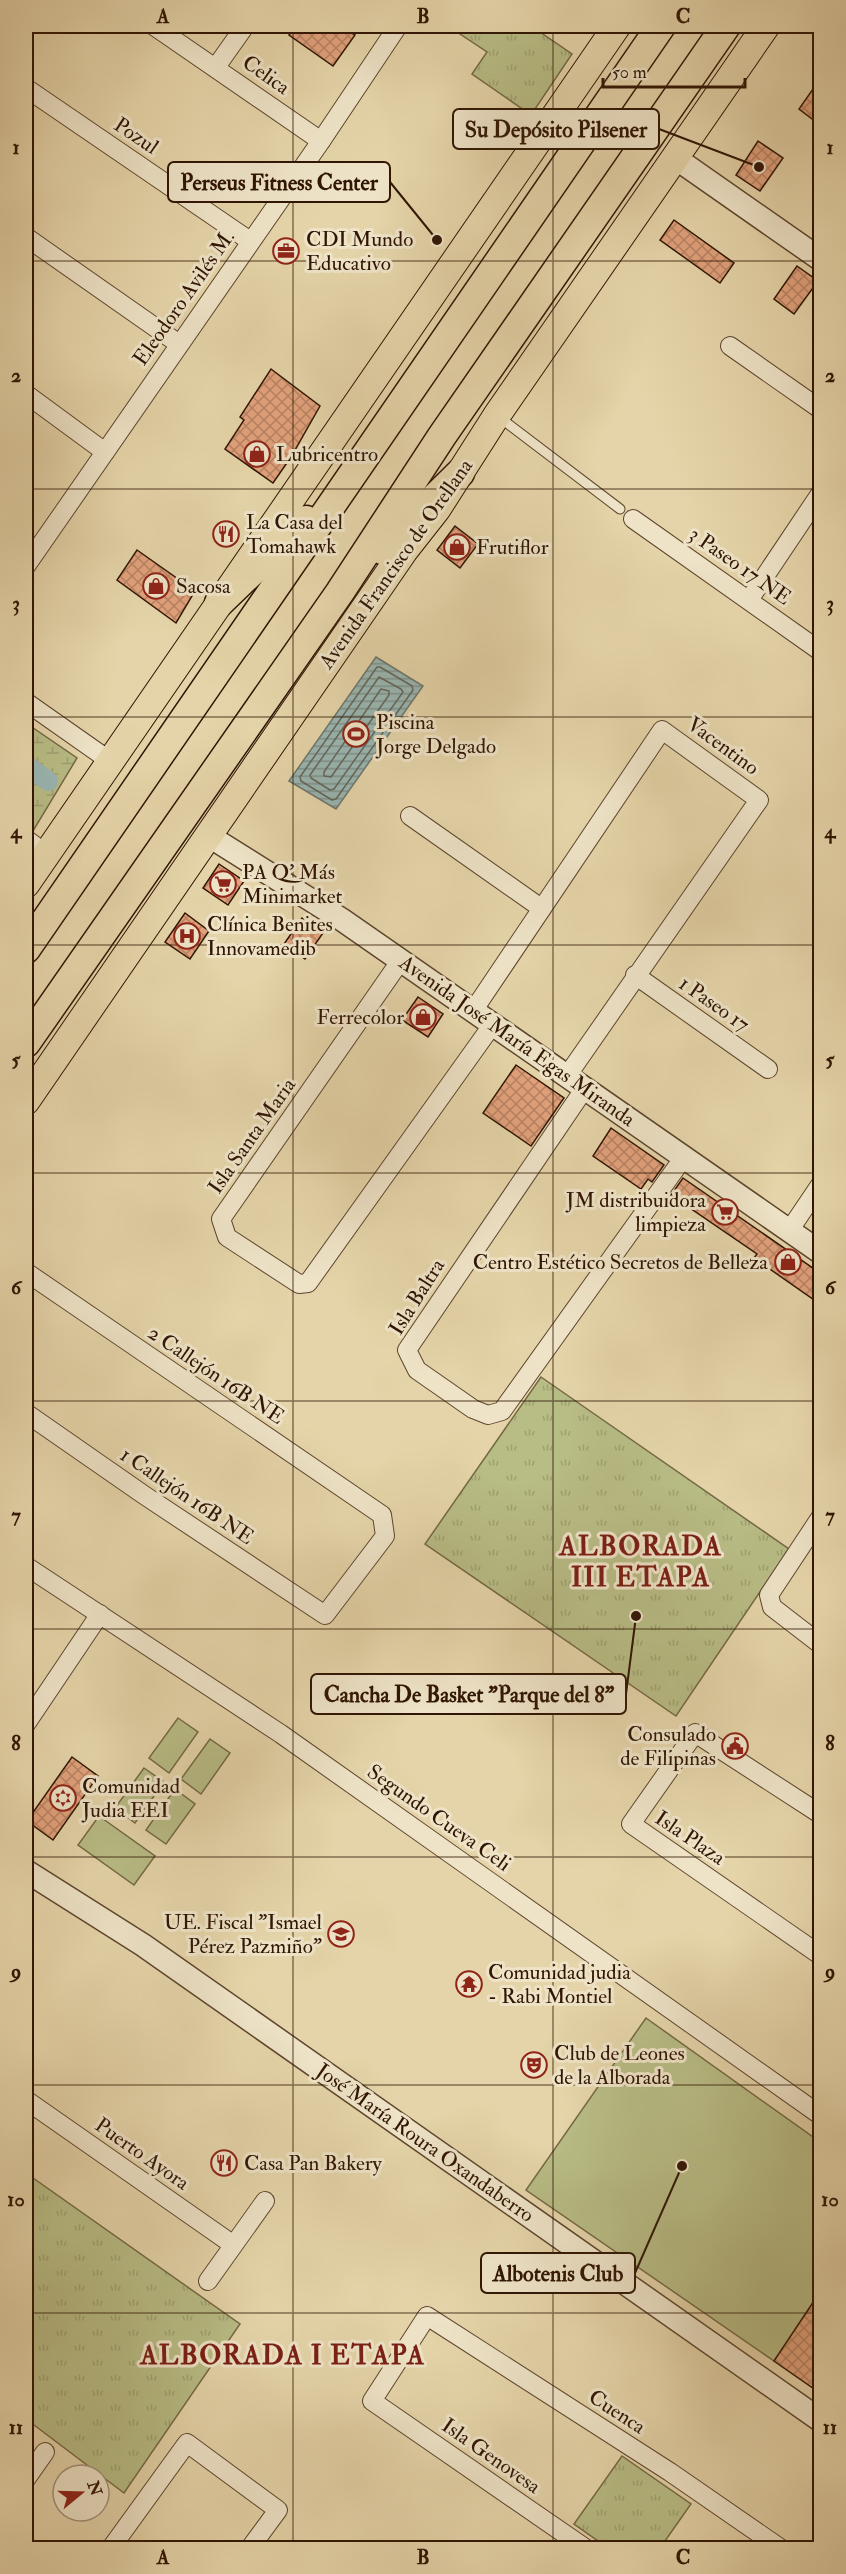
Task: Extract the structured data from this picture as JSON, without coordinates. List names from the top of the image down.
{
  "streets": {
    "highway": ["Avenida Francisco de Orellana"],
    "street": [
      "Celica",
      "Pozul",
      "Eleodoro Avilés M.",
      "3 Paseo 17 NE",
      "Vacentino",
      "1 Paseo 17",
      "Avenida José María Egas Miranda",
      "Isla Santa Maria",
      "Isla Baltra",
      "2 Callejón 16B NE",
      "1 Callejón 16B NE",
      "Segundo Cueva Celi",
      "Isla Plaza",
      "José María Roura Oxandaberro",
      "Puerto Ayora",
      "Cuenca",
      "Isla Genovesa"
    ]
  },
  "crossings": [
    ["Celica", "Eleodoro Avilés M."],
    ["Pozul", "Eleodoro Avilés M."],
    ["Avenida Francisco de Orellana", "3 Paseo 17 NE"],
    ["Avenida Francisco de Orellana", "Avenida José María Egas Miranda"],
    ["Vacentino", "1 Paseo 17"],
    ["Vacentino", "Avenida José María Egas Miranda"],
    ["Vacentino", "Isla Baltra"],
    ["Avenida José María Egas Miranda", "Isla Santa Maria"],
    ["Avenida José María Egas Miranda", "Isla Baltra"],
    ["2 Callejón 16B NE", "1 Callejón 16B NE"],
    ["Cuenca", "Isla Genovesa"]
  ],
  "districts": ["ALBORADA III ETAPA", "ALBORADA I ETAPA"],
  "places": {
    "other": [
      "Su Depósito Pilsener",
      "Perseus Fitness Center",
      "Cancha De Basket \"Parque del 8\"",
      "Albotenis Club"
    ],
    "office": ["CDI Mundo Educativo"],
    "shop": [
      "Lubricentro",
      "Frutiflor",
      "Sacosa",
      "Ferrecolor",
      "Centro Estético Secretos de Belleza"
    ],
    "restaurant": ["La Casa del Tomahawk", "Casa Pan Bakery"],
    "sports": ["Piscina Jorge Delgado"],
    "supermarket": ["PA Q' Más Minimarket", "JM distribuidora limpieza"],
    "hospital": ["Clínica Benites Innovamedib"],
    "public building": ["Consulado de Filipinas"],
    "synagogue": ["Comunidad Judia EEI"],
    "school or university": ["UE. Fiscal \"Ismael Pérez Pazmiño\""],
    "temple": ["Comunidad judia - Rabi Montiel"],
    "theatre": ["Club de Leones de la Alborada"]
  },
  "scale_bar": "50 m",
  "north": "right",
  "grid": {
    "columns": ["A", "B", "C"],
    "rows": [
      "1",
      "2",
      "3",
      "4",
      "5",
      "6",
      "7",
      "8",
      "9",
      "10",
      "11"
    ]
  }
}
